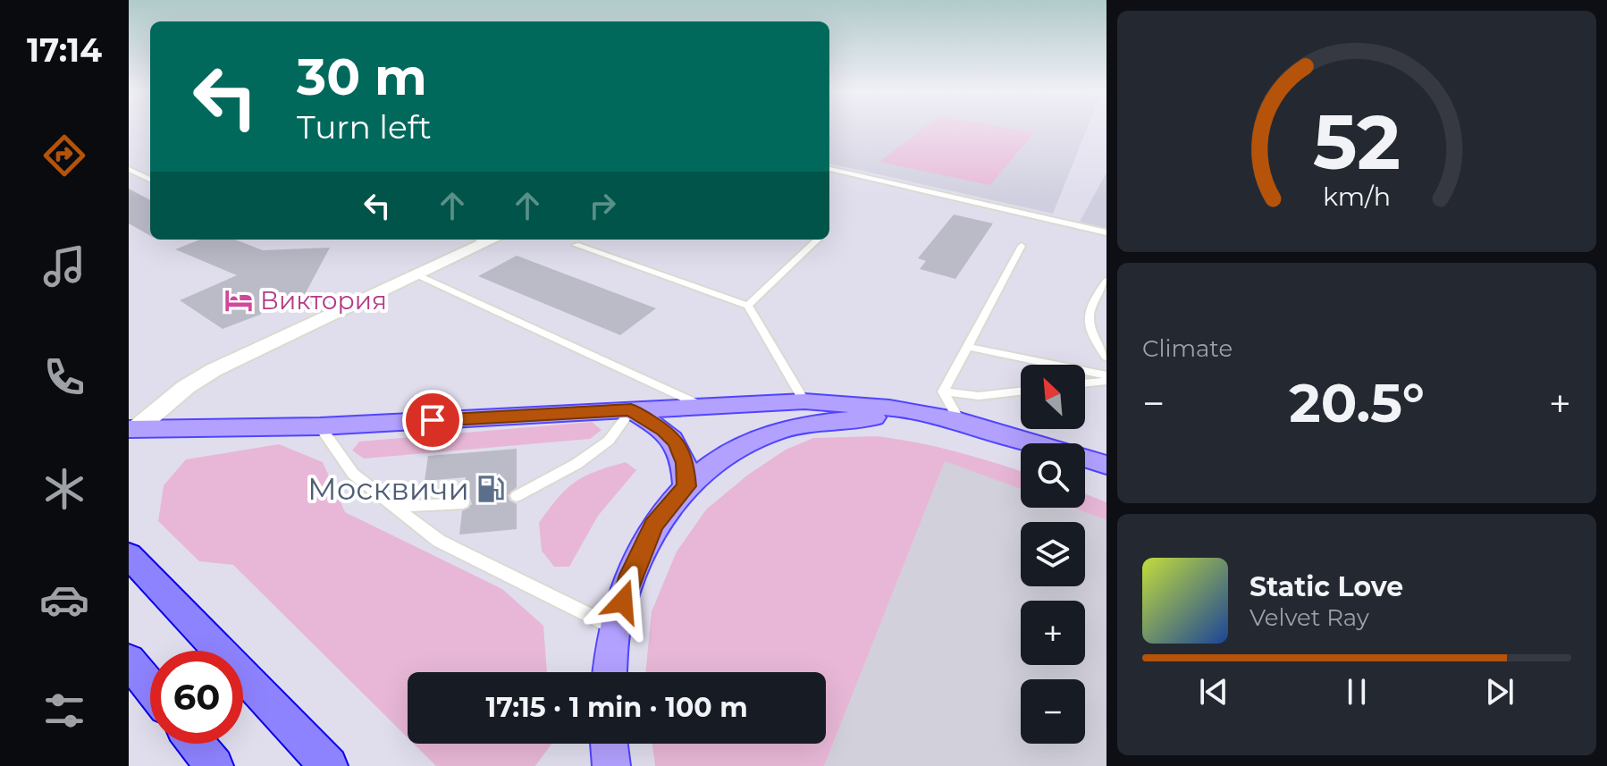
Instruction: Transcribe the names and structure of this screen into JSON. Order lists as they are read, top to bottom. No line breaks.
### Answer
{"places":{"hotel":["Виктория"],"fuel station":["Москвичи"]},"north":"top left","page":{"tabs":"17:14","turn":["30 m","Turn left"],"tile":"Climate","map_buttons":["+","−"],"heat":["−","20.5°","+"],"song":["Static Love","Velvet Ray"],"limit":"60","trip":"17:15 · 1 min · 100 m","gauge":["52","km/h"]}}
